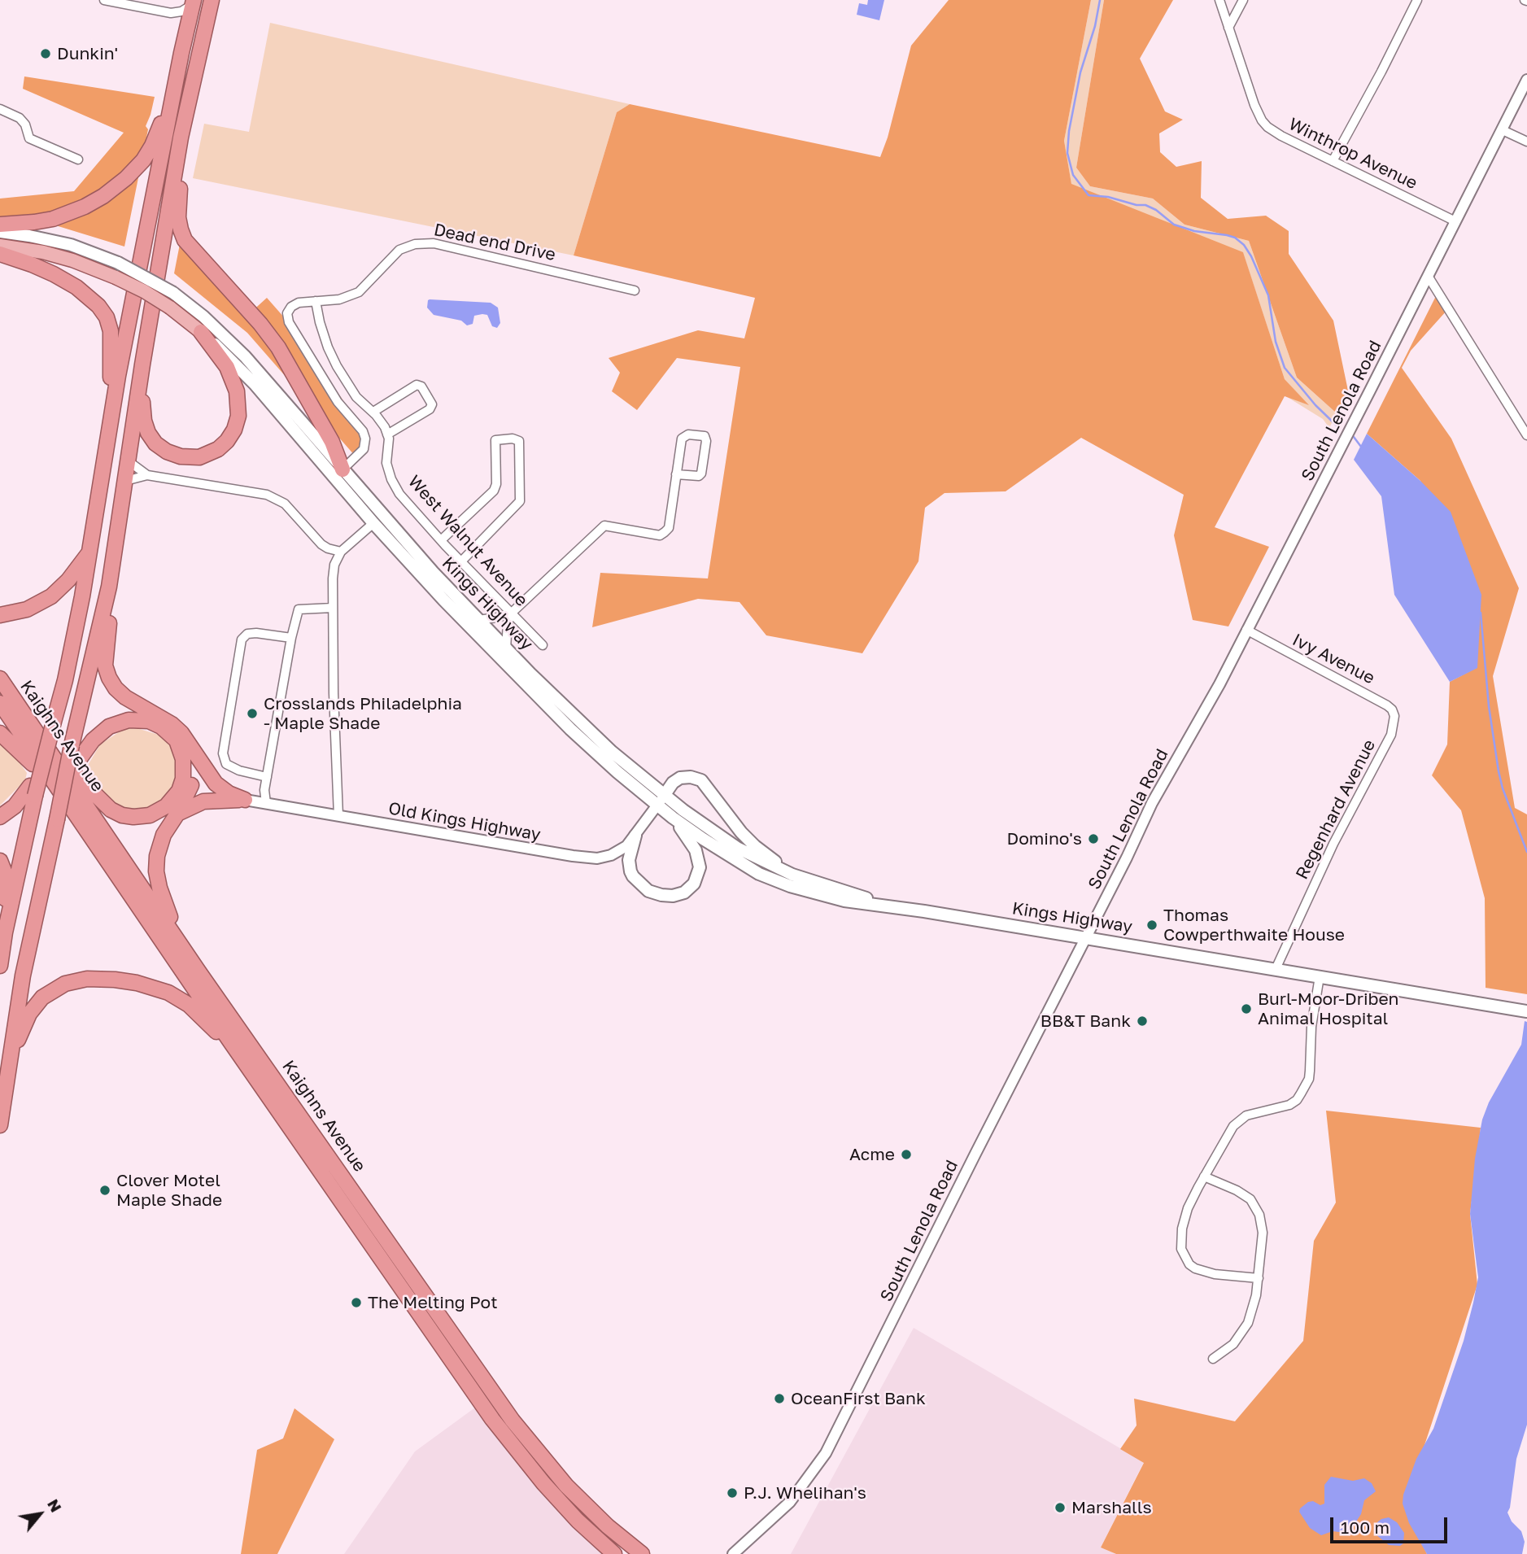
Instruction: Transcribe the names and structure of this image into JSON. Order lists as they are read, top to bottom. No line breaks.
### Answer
{"streets":{"highway":["Kaighns Avenue"],"main road":["Kings Highway"],"street":["Winthrop Avenue","Dead end Drive","South Lenola Road","West Walnut Avenue","Ivy Avenue","Regenhard Avenue","Old Kings Highway"]},"crossings":[["Winthrop Avenue","South Lenola Road"],["Dead end Drive","Kings Highway"],["South Lenola Road","Kings Highway"],["South Lenola Road","Ivy Avenue"],["Kings Highway","Regenhard Avenue"],["Kings Highway","Old Kings Highway"],["Ivy Avenue","Regenhard Avenue"]],"places":["Dunkin'","Crosslands Philadelphia - Maple Shade","Domino's","Thomas Cowperthwaite House","Burl-Moor-Driben Animal Hospital","BB&T Bank","Acme","Clover Motel Maple Shade","The Melting Pot","OceanFirst Bank","P.J. Whelihan's","Marshalls"],"scale_bar":"100 m","north":"top right"}
